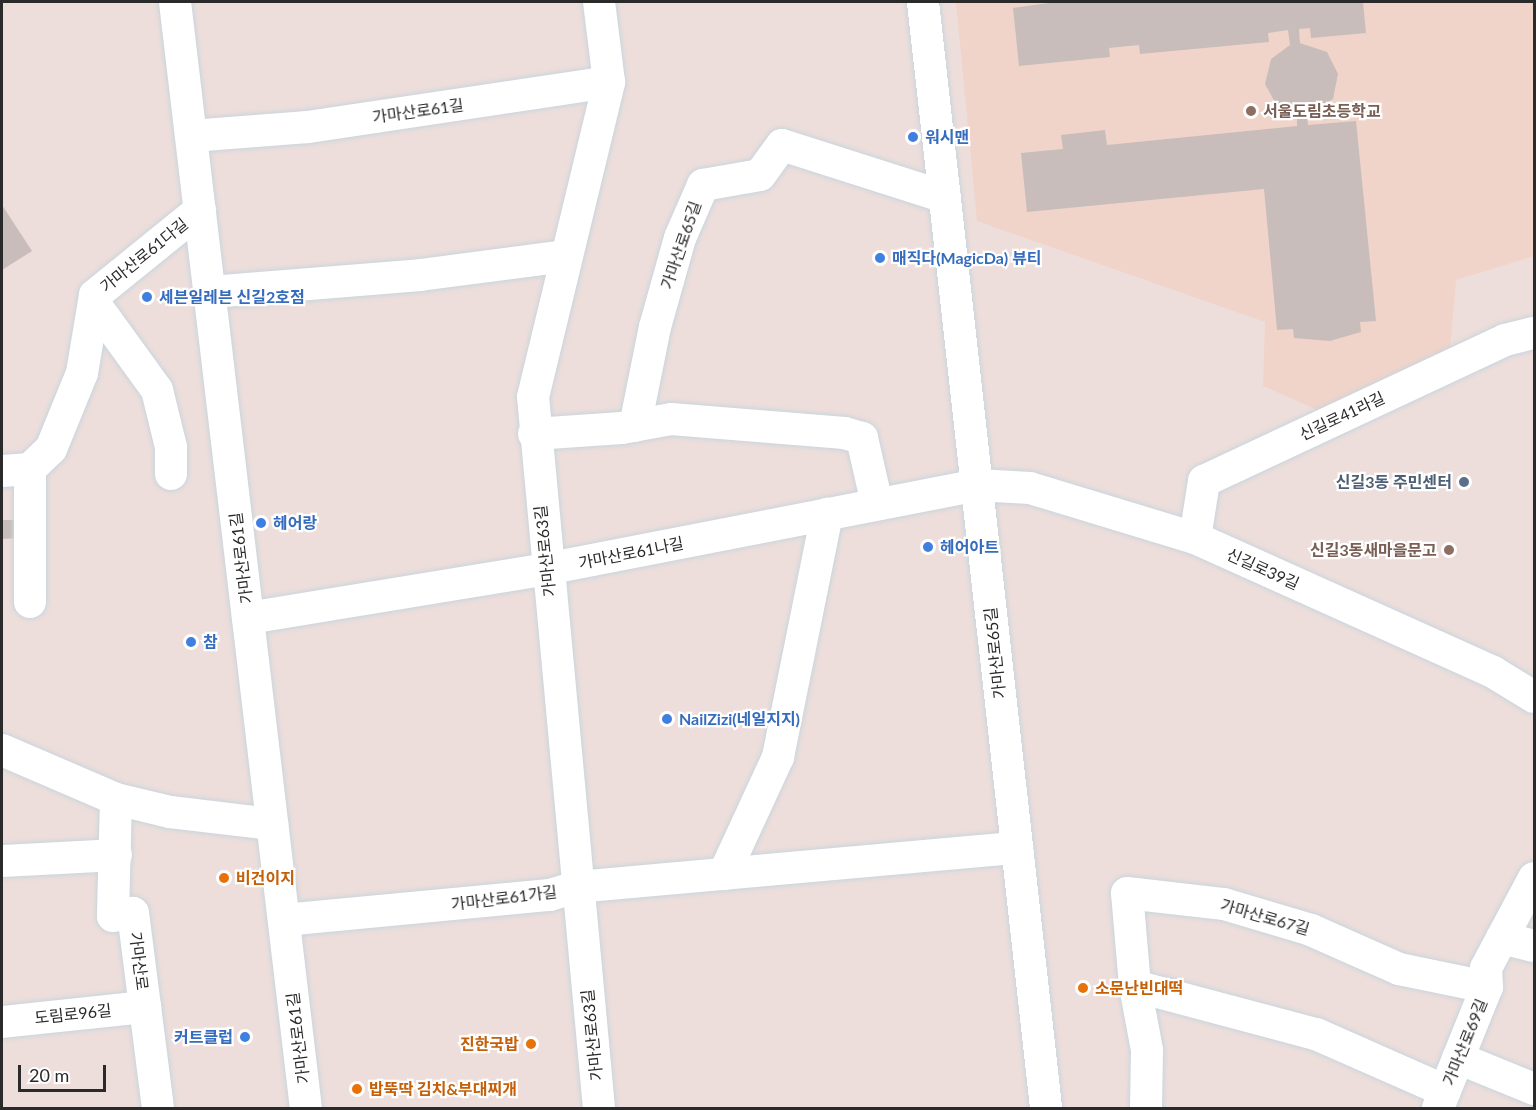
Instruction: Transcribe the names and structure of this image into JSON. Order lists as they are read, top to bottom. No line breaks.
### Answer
{"streets":{"street":["가마산로61길","가마산로65길","가마산로61다길","신길로41라길","가마산로63길","가마산로61나길","신길로39길","가마산로61가길","가마산로67길","가마산로","도림로96길","가마산로69길"]},"crossings":[["가마산로61길","가마산로61다길"],["가마산로61길","가마산로63길"],["가마산로61길","가마산로61나길"],["가마산로61길","가마산로61가길"],["가마산로65길","가마산로61나길"],["가마산로65길","신길로39길"],["가마산로65길","가마산로61가길"],["신길로41라길","신길로39길"],["가마산로63길","가마산로61나길"],["가마산로63길","가마산로61가길"],["가마산로61나길","신길로39길"],["가마산로67길","가마산로69길"],["가마산로","도림로96길"]],"places":["서울도림초등학교","워시맨","매직다(MagicDa) 뷰티","세븐일레븐 신길2호점","신길3동 주민센터","헤어랑","헤어아트","신길3동새마을문고","참","NailZizi(네일지지)","비건이지","소문난빈대떡","커트클럽","진한국밥","밥뚝딱 김치&부대찌개"],"scale_bar":"20 m"}
